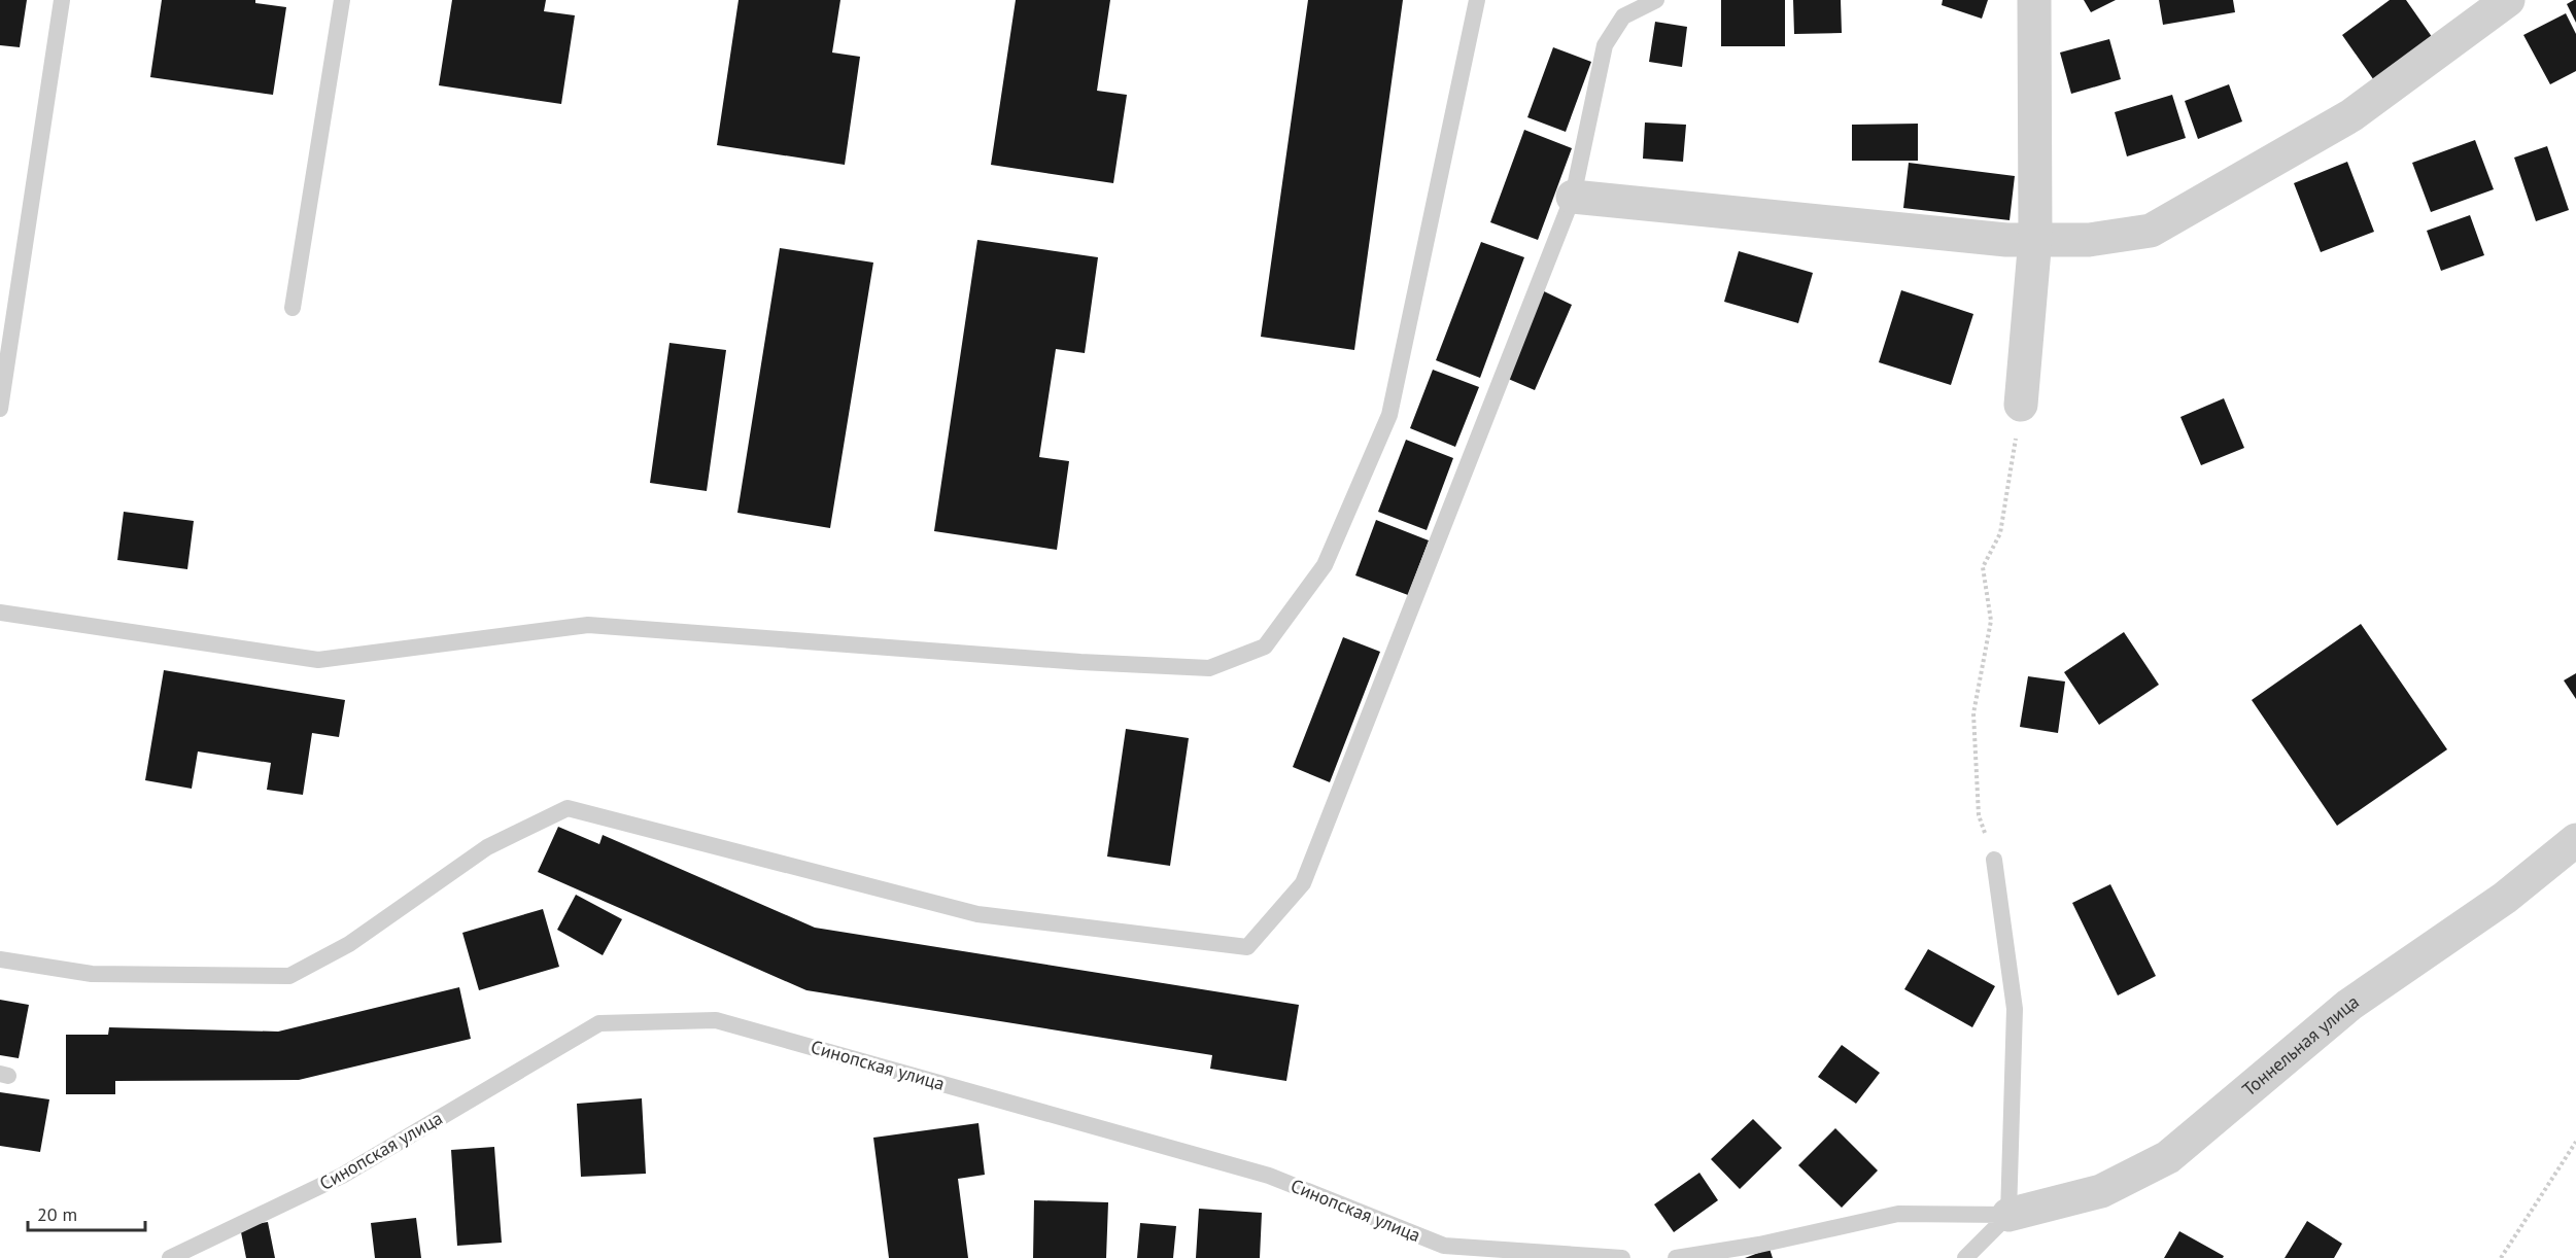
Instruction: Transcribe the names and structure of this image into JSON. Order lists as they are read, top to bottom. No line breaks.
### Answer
{"streets":{"street":["Тоннельная улица"],"lane":["Синопская улица"]},"scale_bar":"20 m"}
